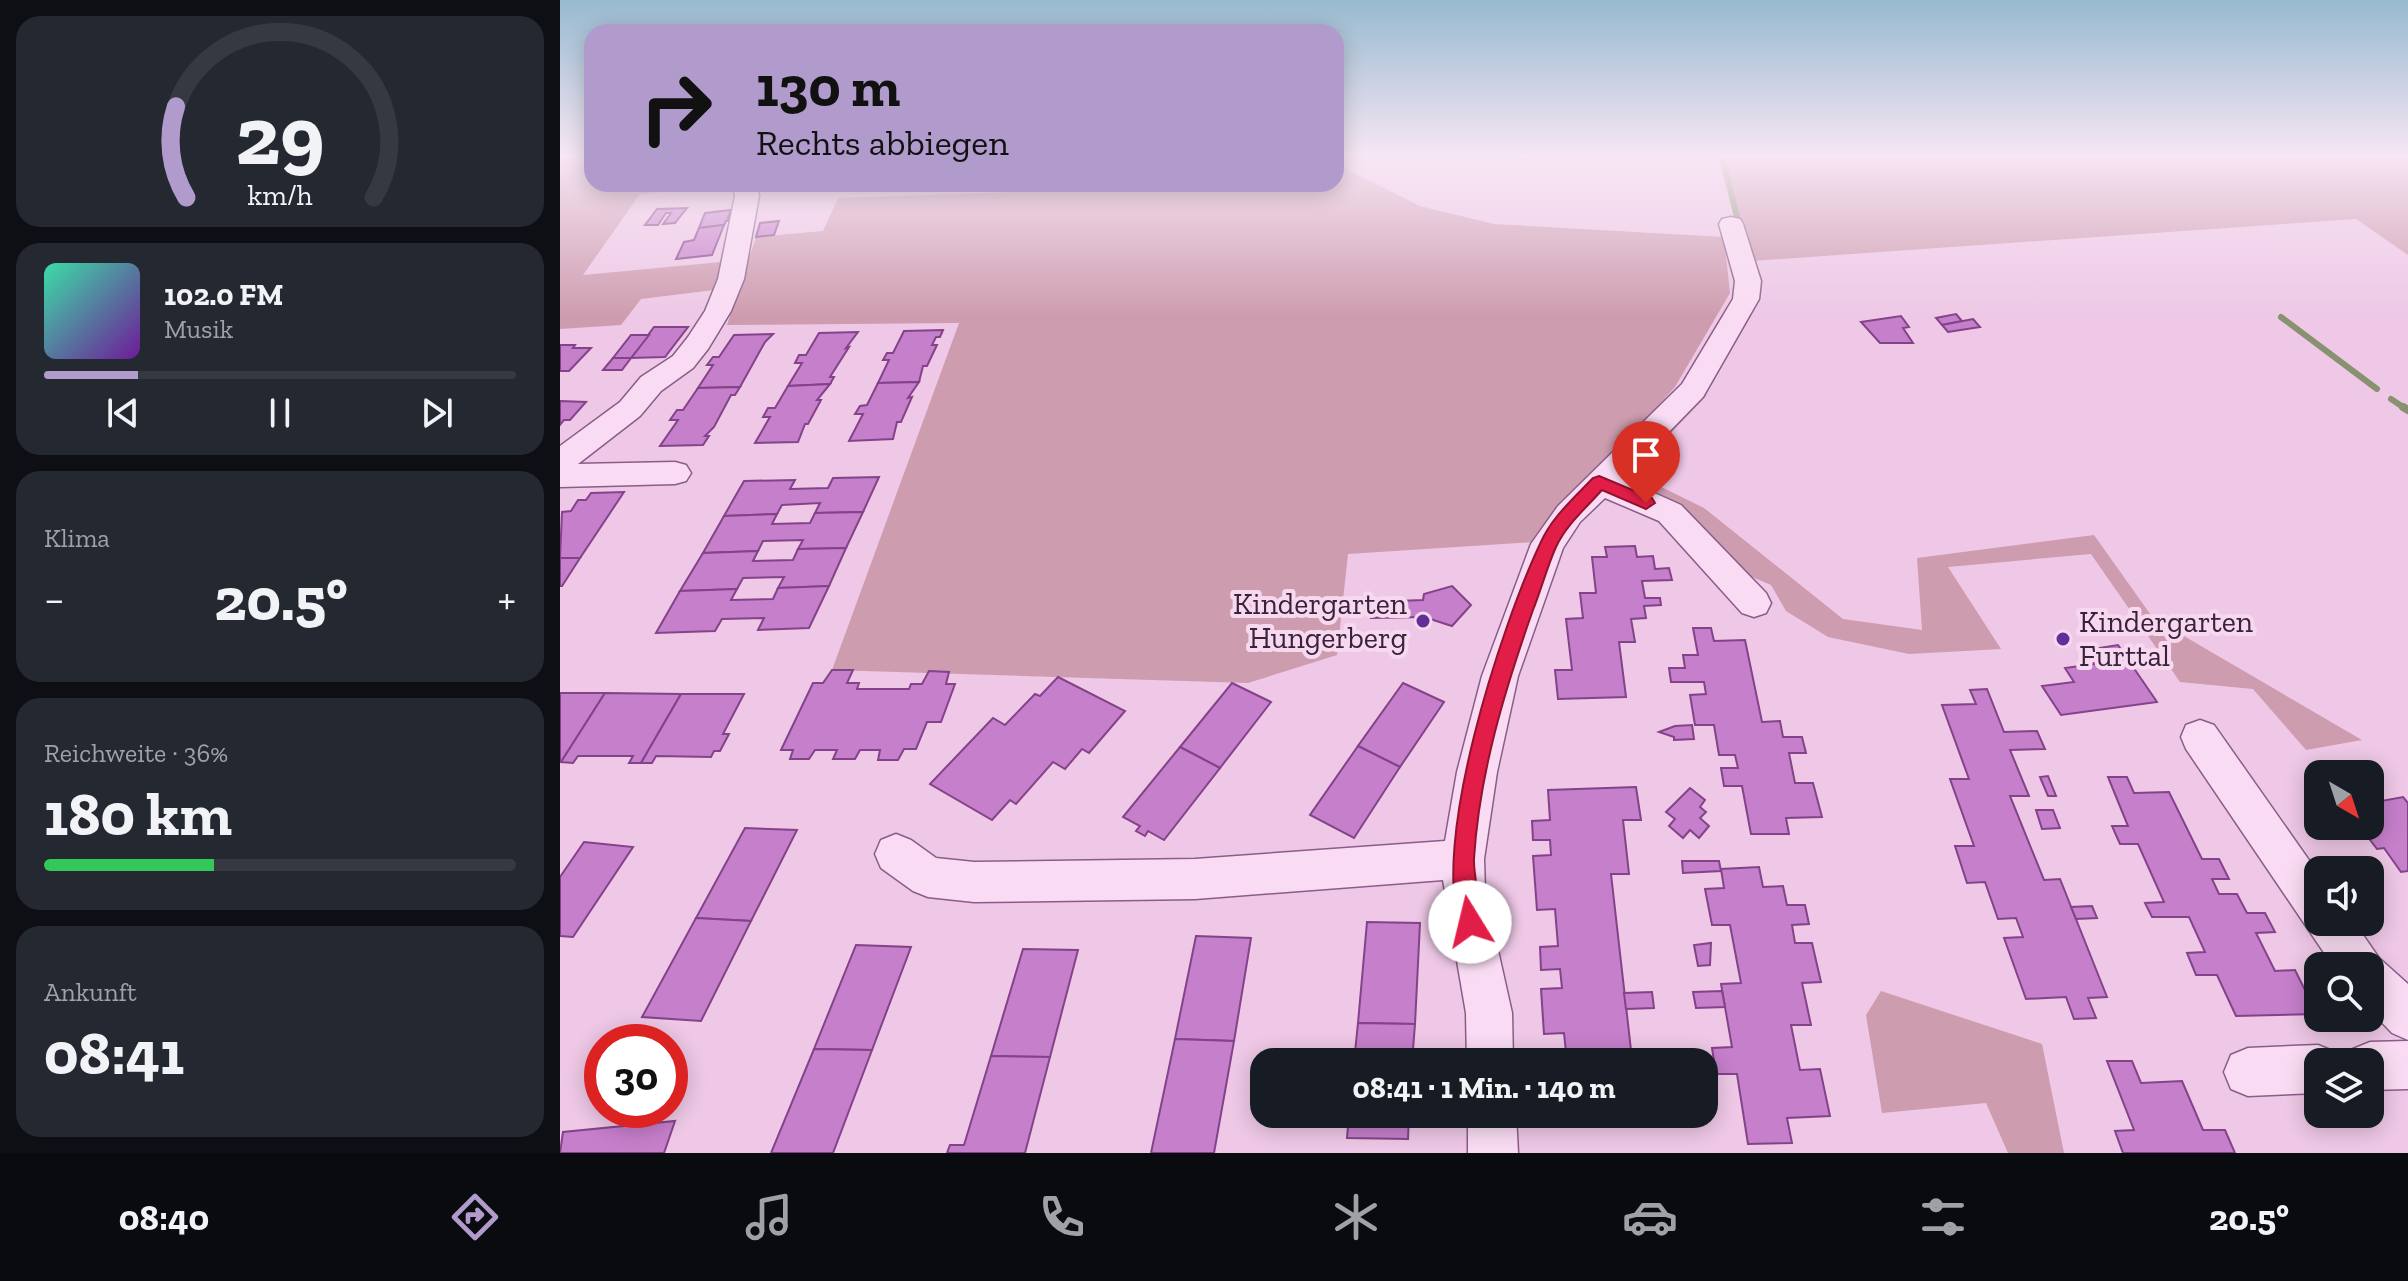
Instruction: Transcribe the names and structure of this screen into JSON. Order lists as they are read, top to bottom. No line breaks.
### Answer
{"places":["Kindergarten Hungerberg","Kindergarten Furttal"],"north":"bottom right","page":{"turn":["130 m","Rechts abbiegen"],"song":["102.0 FM","Musik"],"tile":["Klima",["Reichweite · 36%","180 km"],["Ankunft","08:41"]],"heat":["−","20.5°","+"],"limit":"30","trip":"08:41 · 1 Min. · 140 m","tabs":["08:40","20.5°"],"gauge":["29","km/h"]}}
